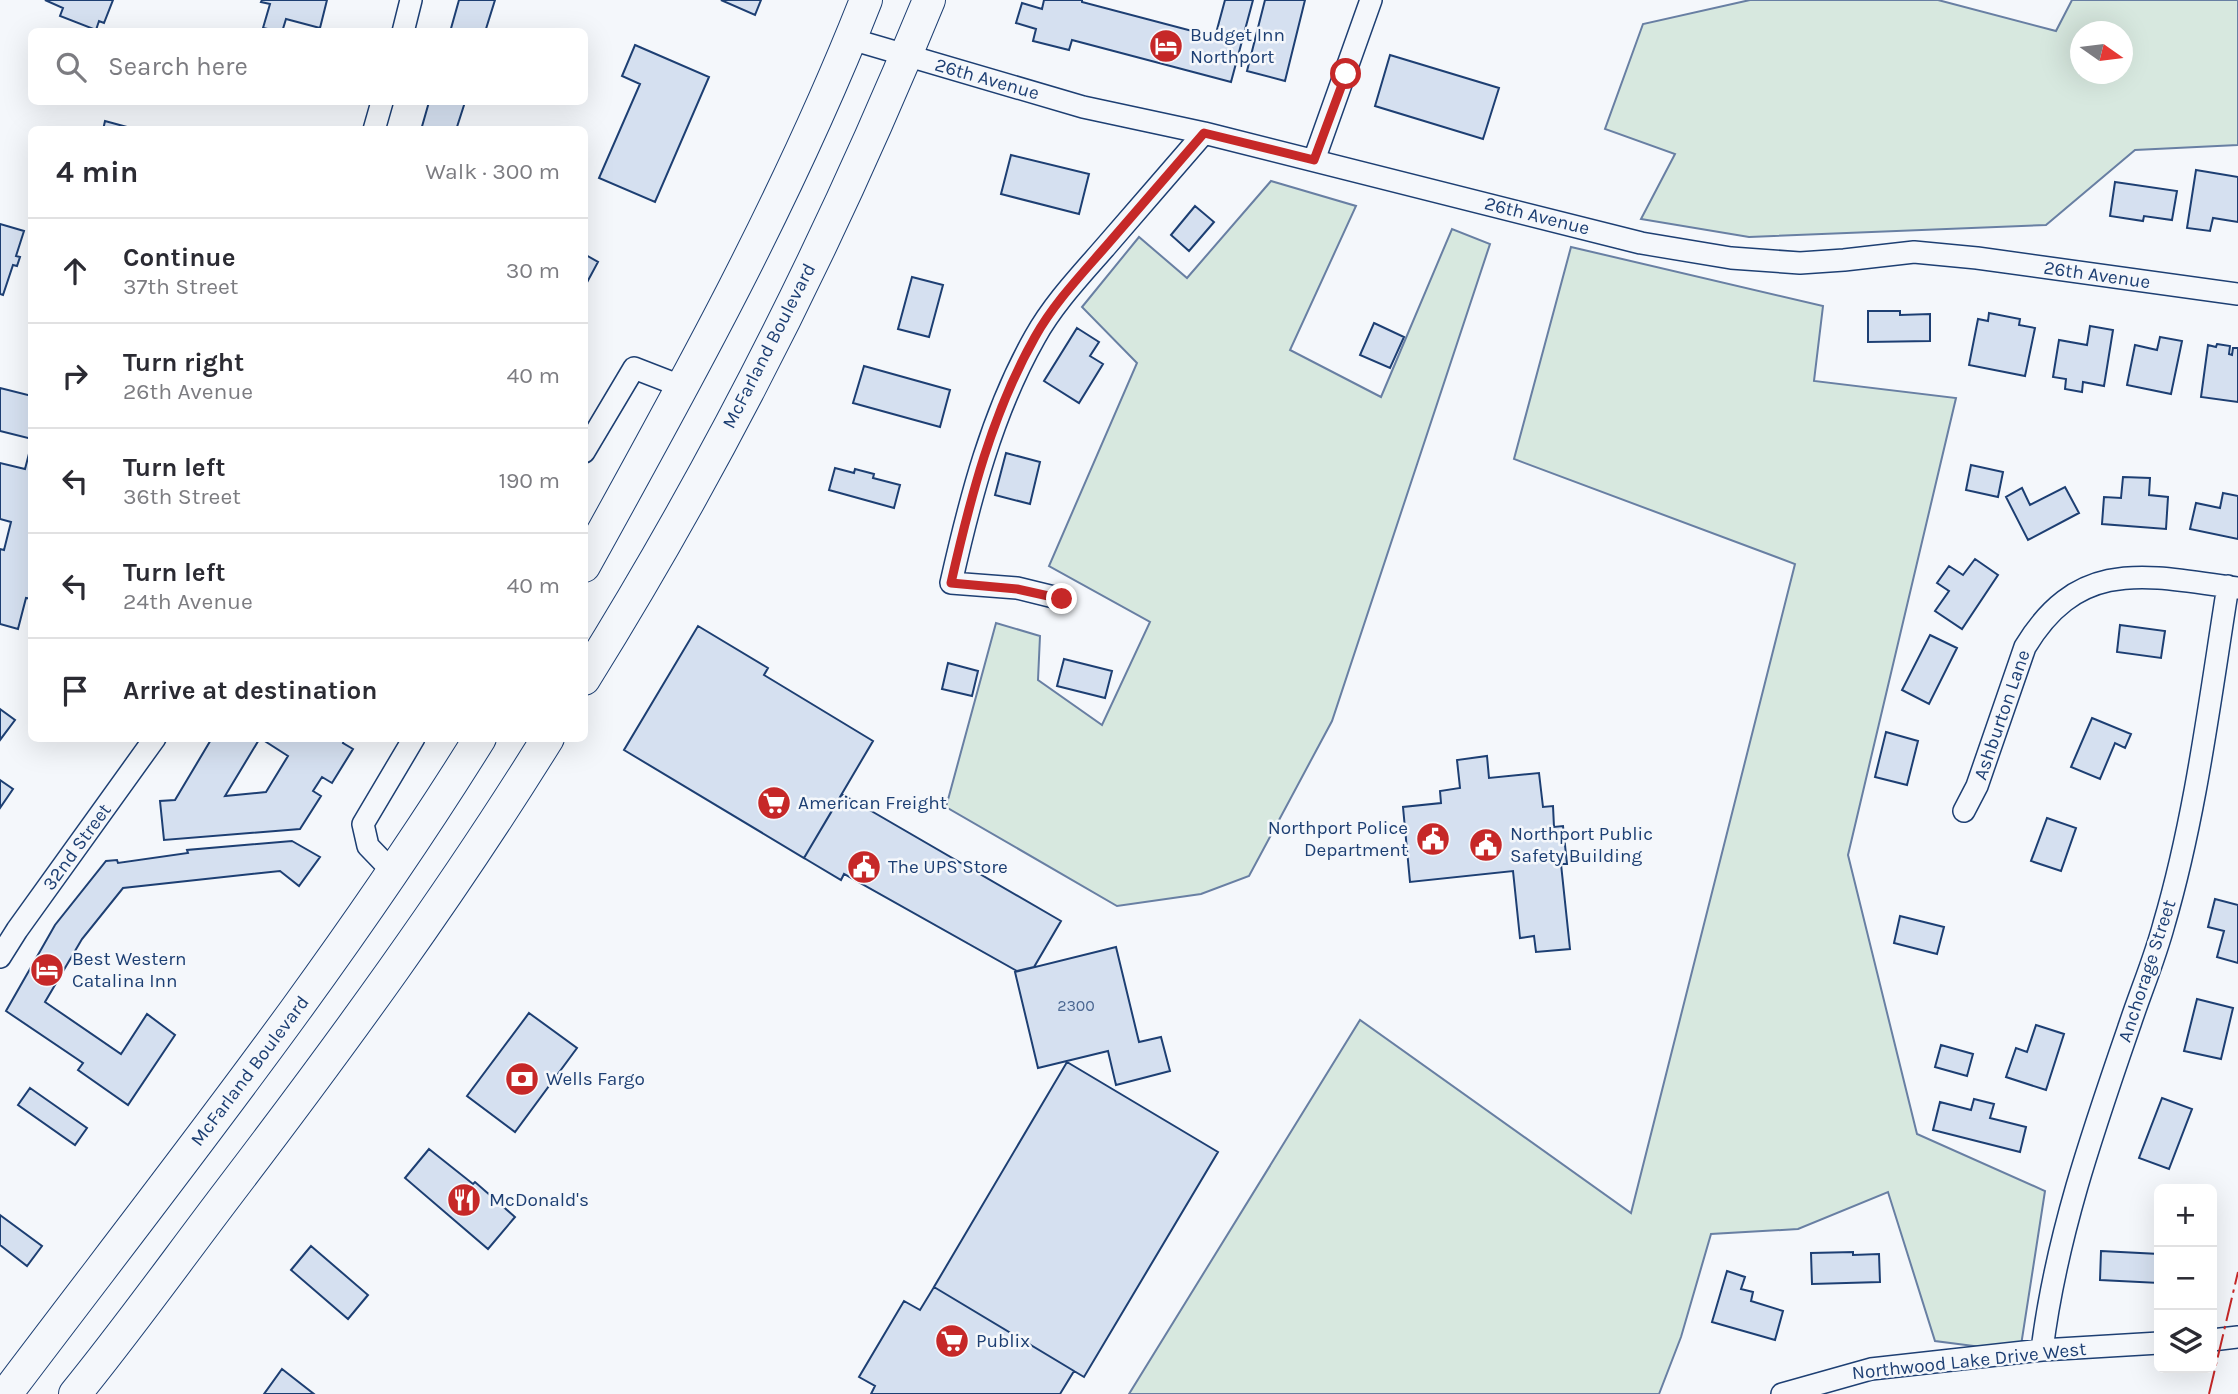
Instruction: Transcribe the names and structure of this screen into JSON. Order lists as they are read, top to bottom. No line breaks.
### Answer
{"streets":{"highway":["McFarland Boulevard"],"street":["26th Avenue","Ashburton Lane","32nd Street","Anchorage Street","Northwood Lake Drive West"]},"crossings":[["26th Avenue","McFarland Boulevard"],["Ashburton Lane","Anchorage Street"],["Anchorage Street","Northwood Lake Drive West"]],"places":{"hotel":["Budget Inn Northport","Best Western Catalina Inn"],"supermarket":["American Freight","Publix"],"public building":["Northport Police Department","Northport Public Safety Building","The UPS Store"],"bank":["Wells Fargo"],"restaurant":["McDonald's"]},"house_numbers":["2300"],"north":"right","page":{"search":"Search here","heading":["4 min","Walk · 300 m"],"list":[["Continue","37th Street","30 m"],["Turn right","26th Avenue","40 m"],["Turn left","36th Street","190 m"],["Turn left","24th Avenue","40 m"],"Arrive at destination"],"map_buttons":["+","−"]}}
